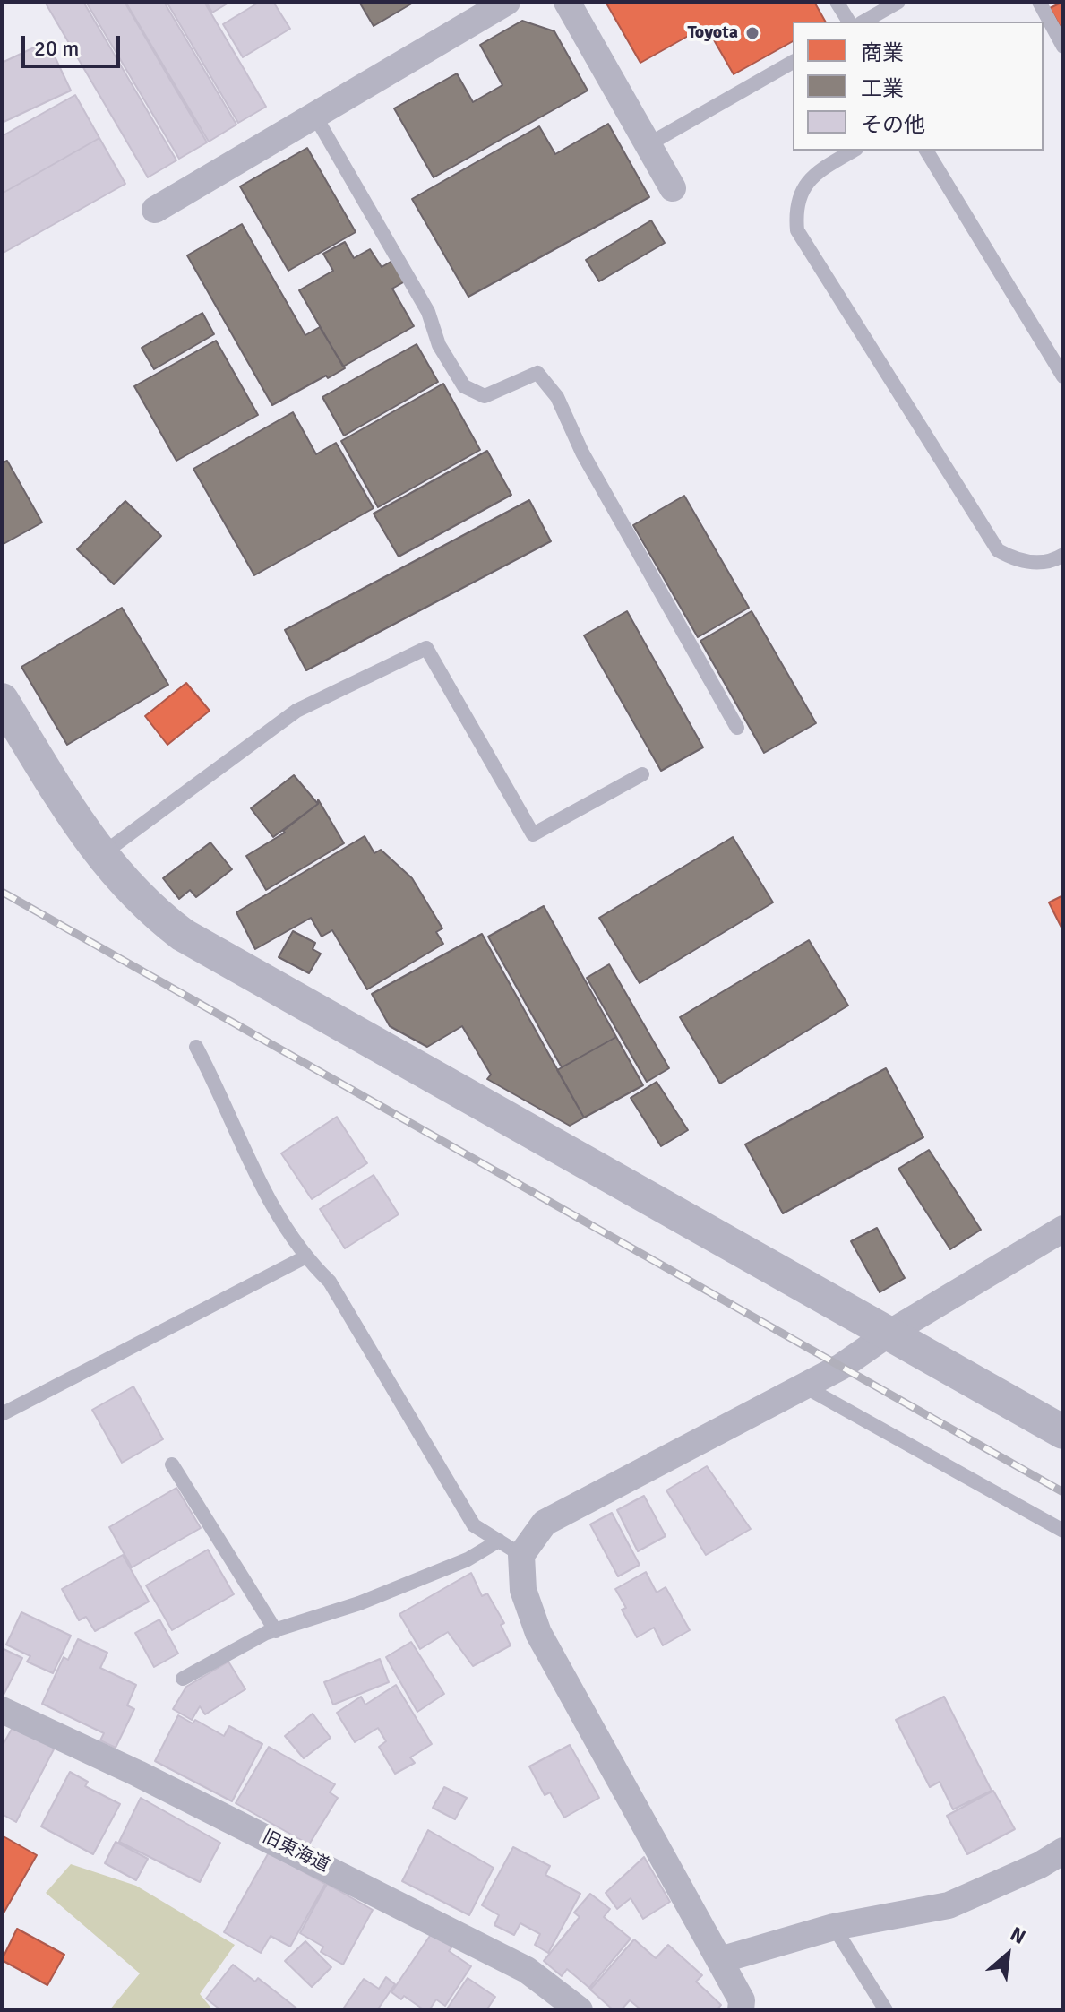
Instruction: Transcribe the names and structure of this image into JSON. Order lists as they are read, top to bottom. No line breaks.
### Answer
{"streets":{"street":["旧東海道"]},"places":["Toyota"],"legend":["商業","工業","その他"],"scale_bar":"20 m","north":"top right"}
